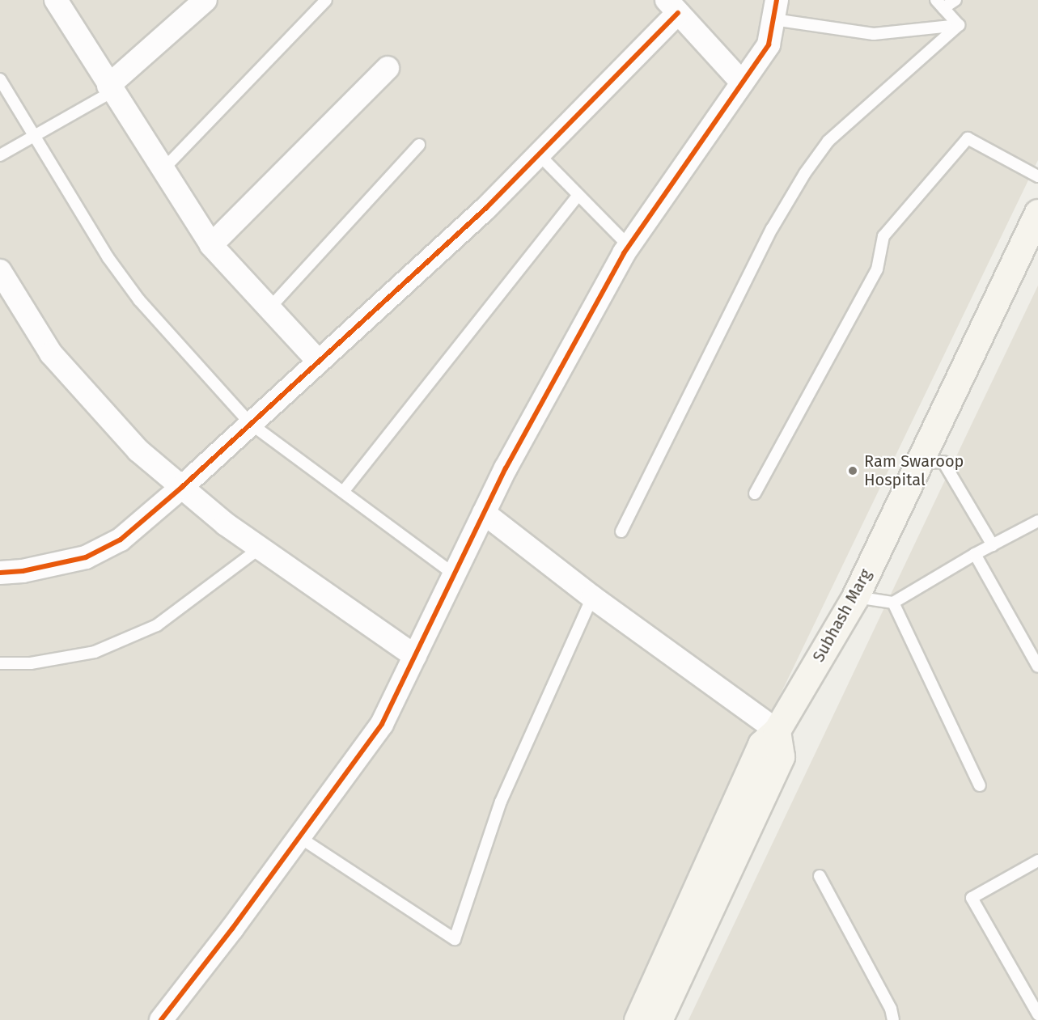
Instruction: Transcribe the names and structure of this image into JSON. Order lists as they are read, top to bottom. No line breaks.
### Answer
{"streets":{"main road":["Subhash Marg"]},"places":["Ram Swaroop Hospital"]}
